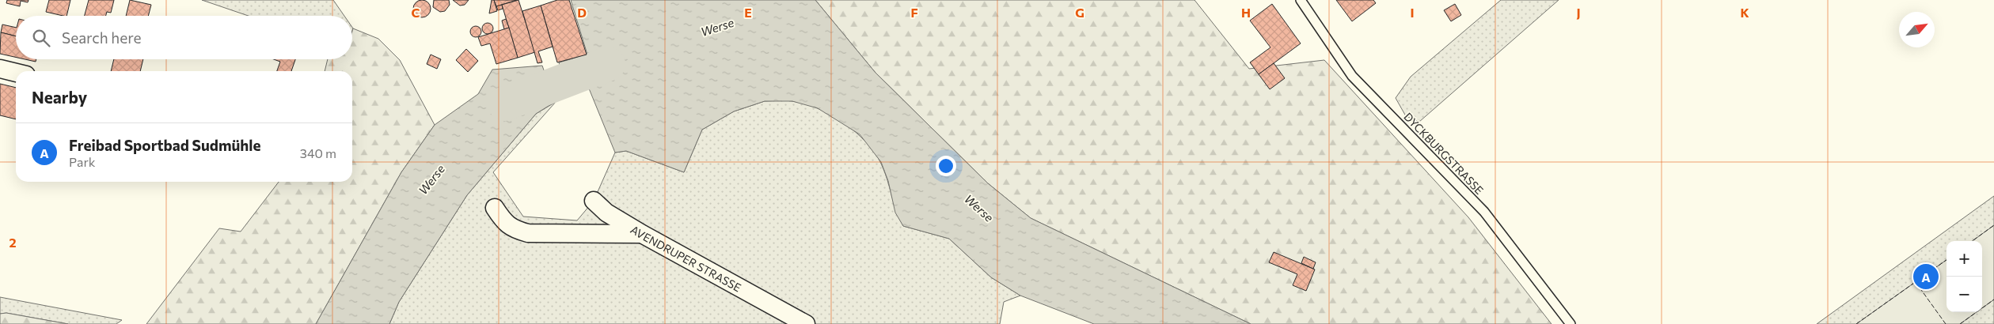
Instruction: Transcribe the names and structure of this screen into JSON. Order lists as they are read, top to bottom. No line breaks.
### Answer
{"streets":{"street":["AVENDRUPER STRASSE"],"lane":["DYCKBURGSTRASSE"]},"water":["Werse"],"north":"top right","page":{"search":"Search here","heading":"Nearby","list":[{"mark":"A","name":"Freibad Sportbad Sudmühle","note":"Park","value":"340 m"}],"map_buttons":["+","−"],"pins":"A"},"grid":{"columns":["C","D","E","F","G","H","I","J","K"],"rows":["2"]}}
